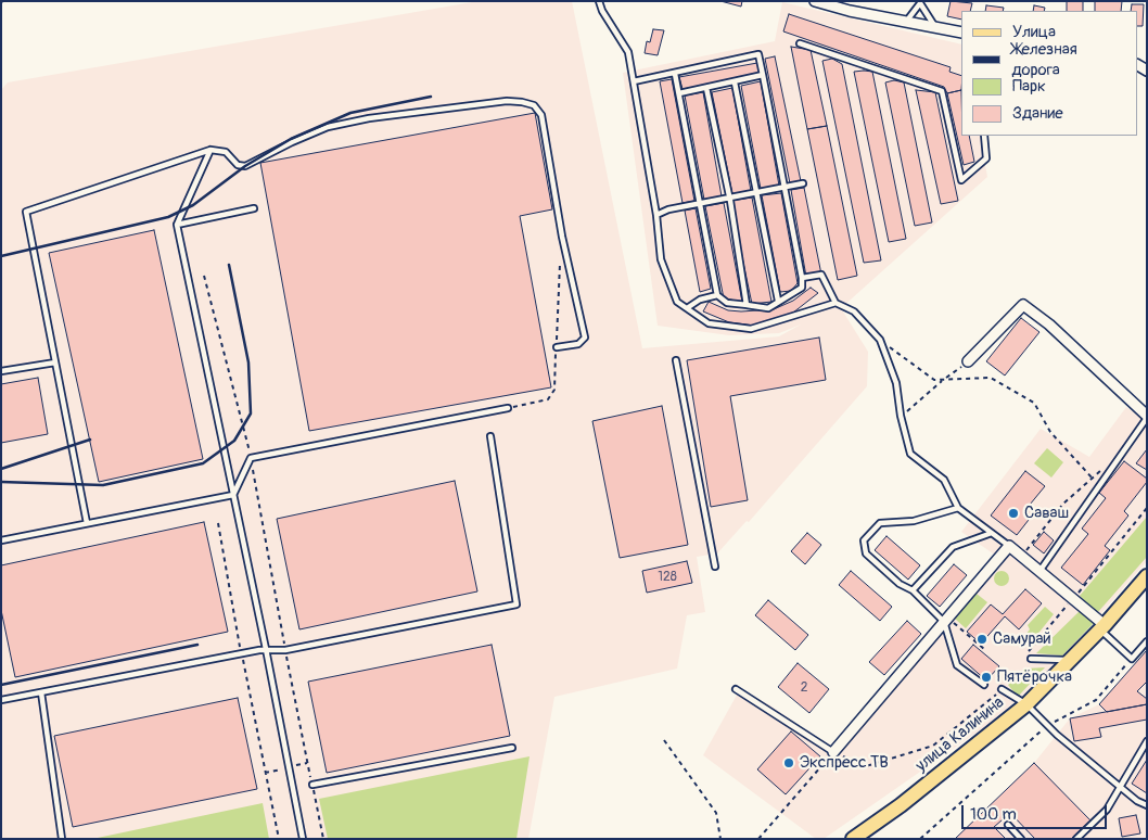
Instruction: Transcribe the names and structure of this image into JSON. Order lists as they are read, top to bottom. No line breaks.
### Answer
{"streets":{"main road":["улица Калинина"]},"places":["Саваш","Самурай","Пятёрочка","Экспресс ТВ"],"house_numbers":["128","2"],"legend":["Улица","Железная дорога","Парк","Здание"],"scale_bar":"100 m"}
